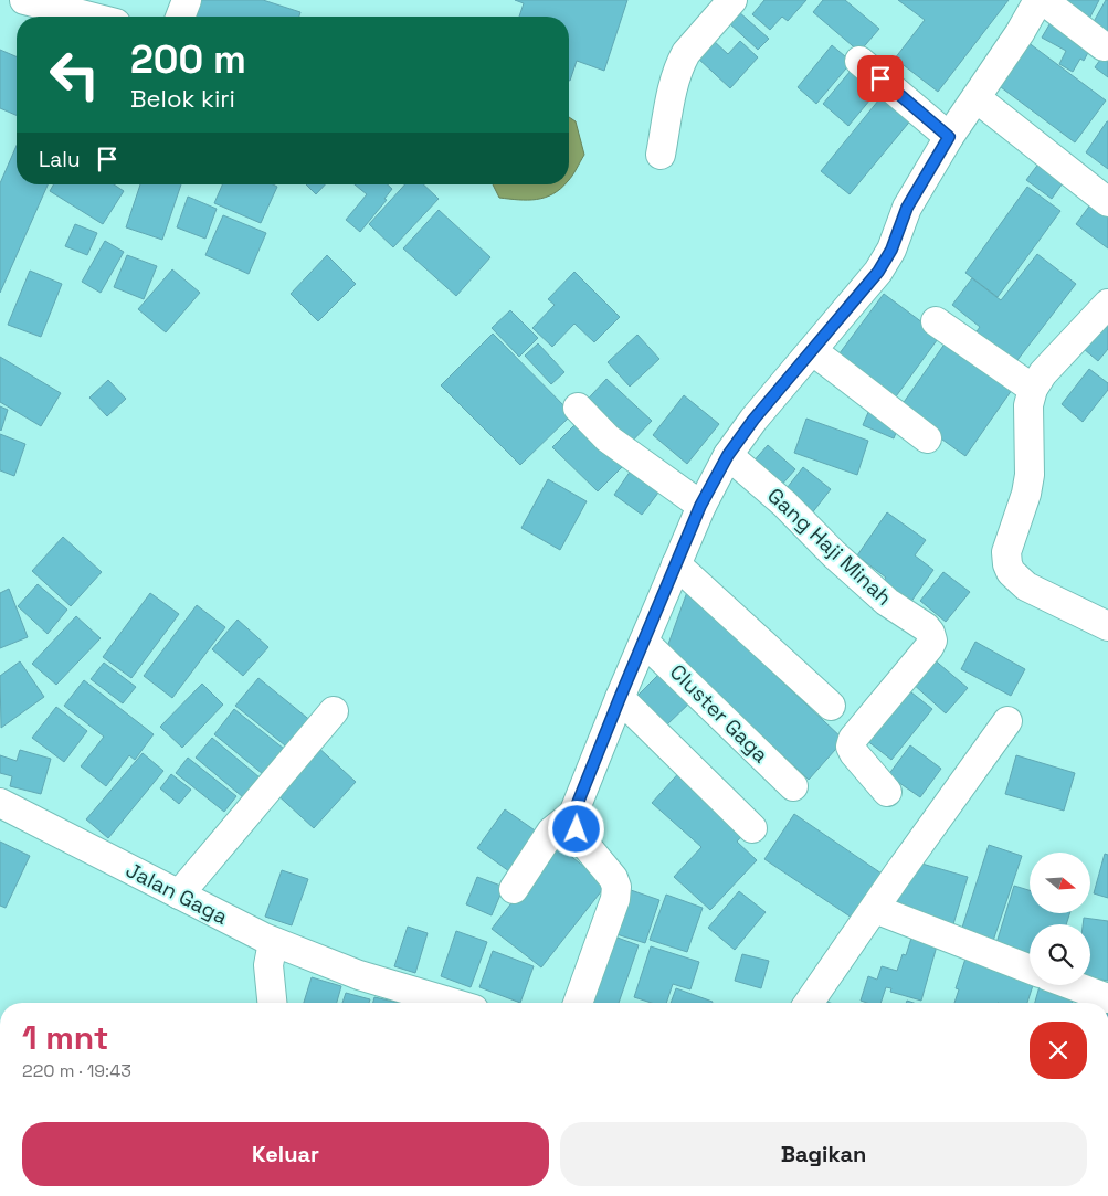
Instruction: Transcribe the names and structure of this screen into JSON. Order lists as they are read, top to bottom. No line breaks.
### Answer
{"streets":{"street":["Gang Haji Minah","Cluster Gaga","Jalan Gaga"]},"north":"right","page":{"turn":["200 m","Belok kiri"],"then":"Lalu","heading":["1 mnt","220 m · 19:43"],"buttons":["Keluar","Bagikan"]}}
